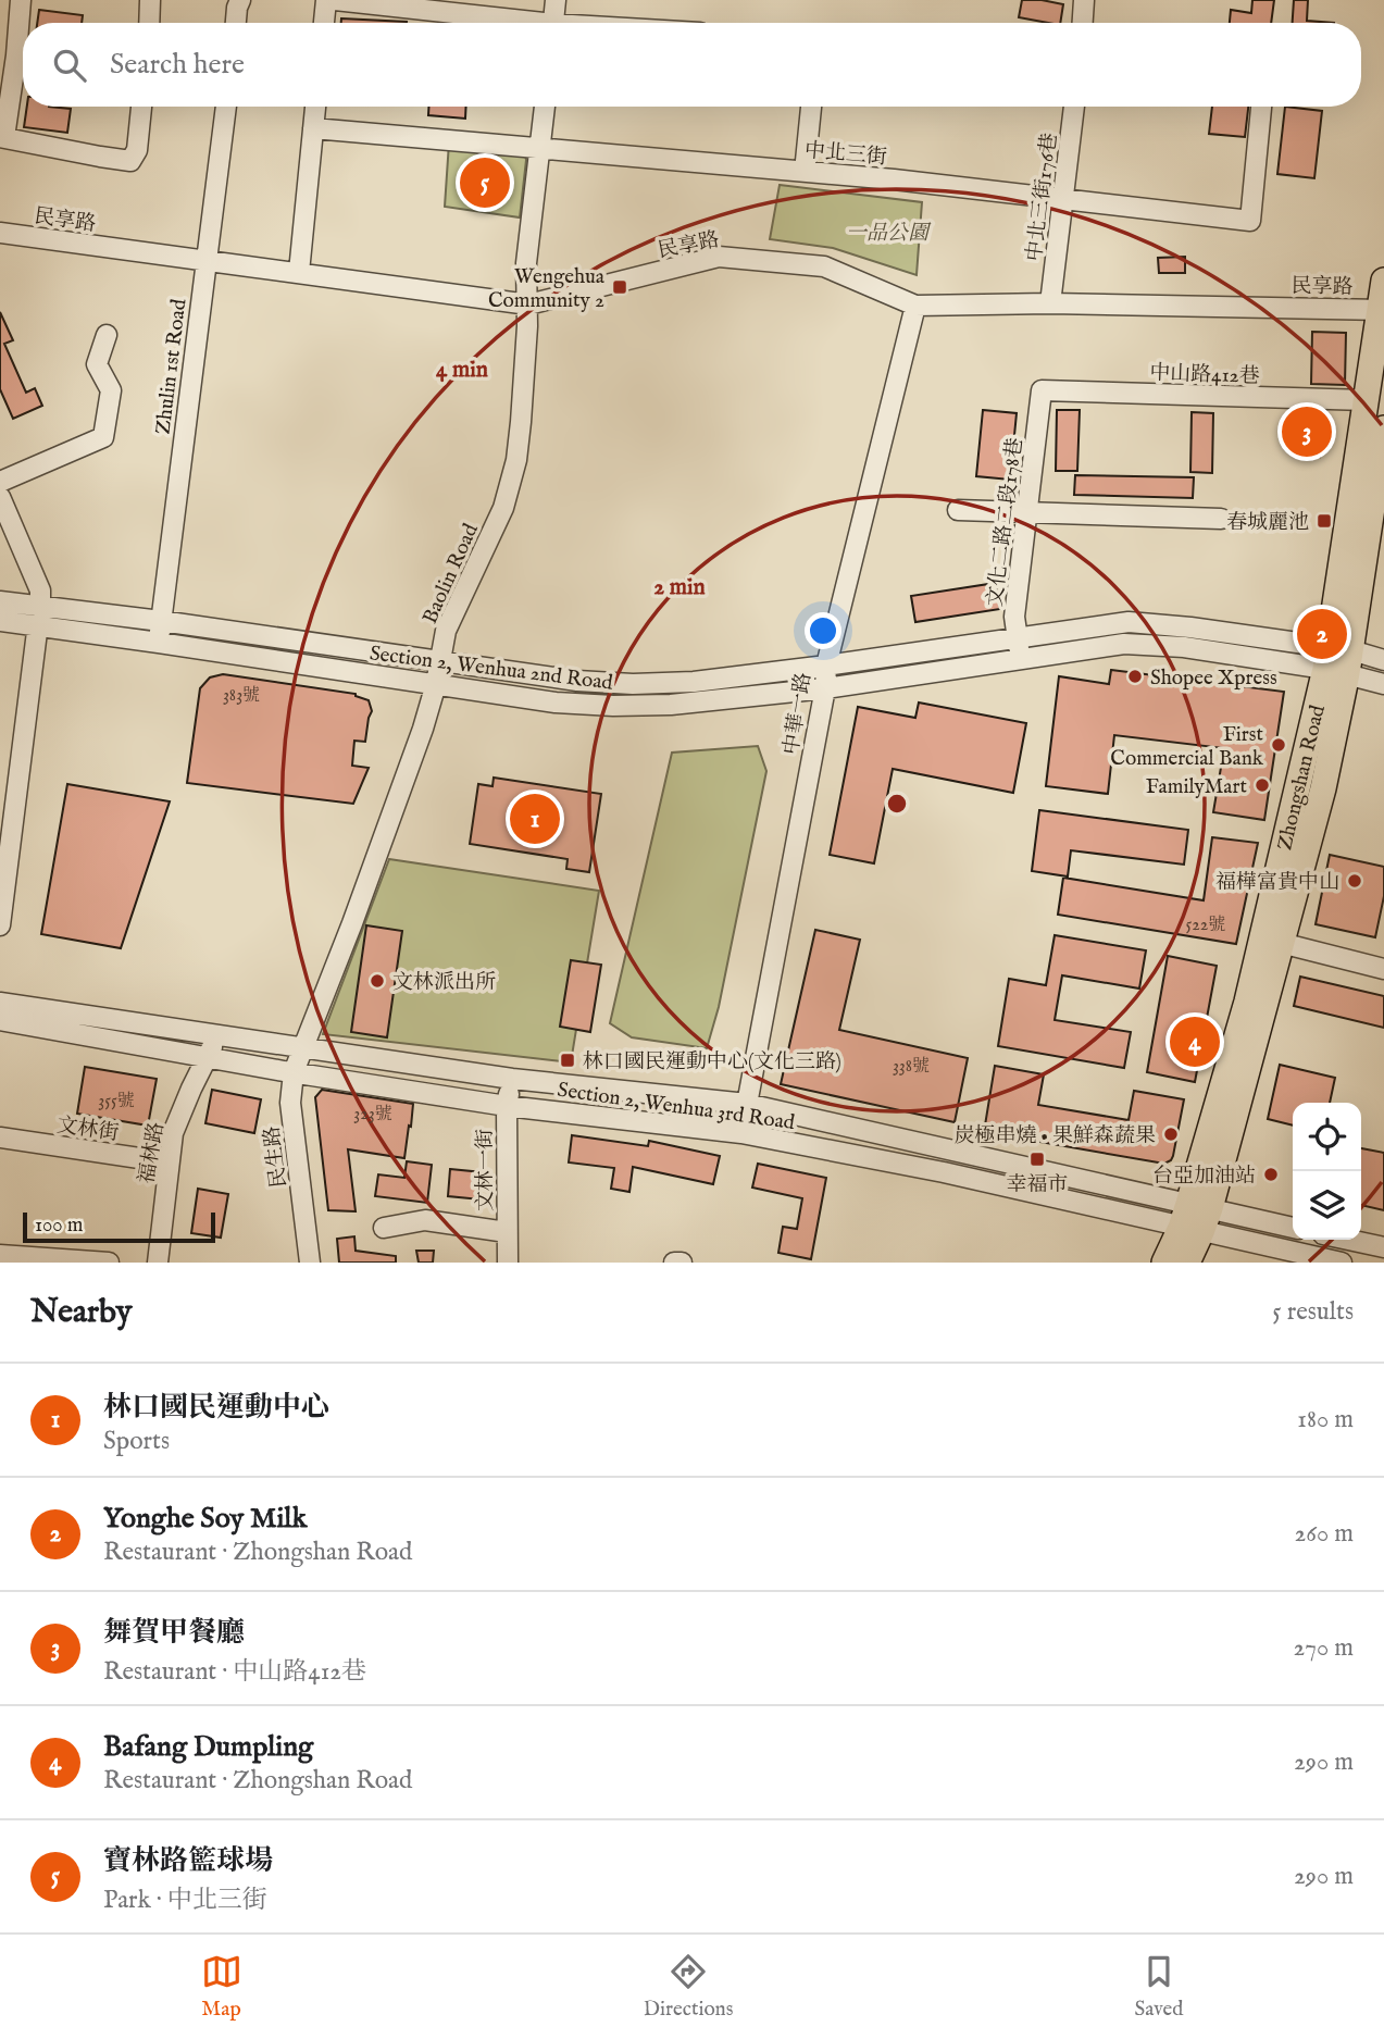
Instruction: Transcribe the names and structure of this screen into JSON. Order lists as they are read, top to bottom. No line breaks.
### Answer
{"streets":{"main road":["Zhongshan Road"],"street":["中北三街","中北三街176巷","民享路","Zhulin 1st Road","中山路412巷","文化二路二段178巷","Baolin Road","Section 2, Wenhua 2nd Road","中華一路","Section 2, Wenhua 3rd Road","文林街","福林路","民生路","文林一街"]},"crossings":[["中北三街","中北三街176巷"],["中北三街","Baolin Road"],["中北三街176巷","民享路"],["民享路","Zhulin 1st Road"],["民享路","Baolin Road"],["民享路","中華一路"],["民享路","Zhongshan Road"],["Zhulin 1st Road","Section 2, Wenhua 2nd Road"],["中山路412巷","文化二路二段178巷"],["中山路412巷","Zhongshan Road"],["文化二路二段178巷","Section 2, Wenhua 2nd Road"],["Baolin Road","Section 2, Wenhua 2nd Road"],["Baolin Road","Section 2, Wenhua 3rd Road"],["Baolin Road","民生路"],["Section 2, Wenhua 2nd Road","中華一路"],["Section 2, Wenhua 2nd Road","Zhongshan Road"],["中華一路","Section 2, Wenhua 3rd Road"],["Zhongshan Road","Section 2, Wenhua 3rd Road"],["Section 2, Wenhua 3rd Road","福林路"],["Section 2, Wenhua 3rd Road","民生路"],["Section 2, Wenhua 3rd Road","文林一街"],["文林街","福林路"]],"parks":["一品公園"],"places":{"transit":["Wengehua Community 2","春城麗池","林口國民運動中心(文化三路)","幸福市"],"other":["Shopee Xpress","First Commercial Bank","FamilyMart","福樺富貴中山","文林派出所","炭極串燒 • 果鮮森蔬果","台亞加油站"]},"house_numbers":["383號","522號","338號","355號","323號"],"scale_bar":"100 m","page":{"search":"Search here","pins":["5","3","2","1","4"],"scale":"100 m","heading":["Nearby","5 results"],"list":[{"mark":"1","name":"林口國民運動中心","note":"Sports","value":"180 m"},{"mark":"2","name":"Yonghe Soy Milk","note":"Restaurant · Zhongshan Road","value":"260 m"},{"mark":"3","name":"舞賀甲餐廳","note":"Restaurant · 中山路412巷","value":"270 m"},{"mark":"4","name":"Bafang Dumpling","note":"Restaurant · Zhongshan Road","value":"290 m"},{"mark":"5","name":"寶林路籃球場","note":"Park · 中北三街","value":"290 m"}],"nav":["Map","Directions","Saved"]},"rings":["4 min","2 min"]}
